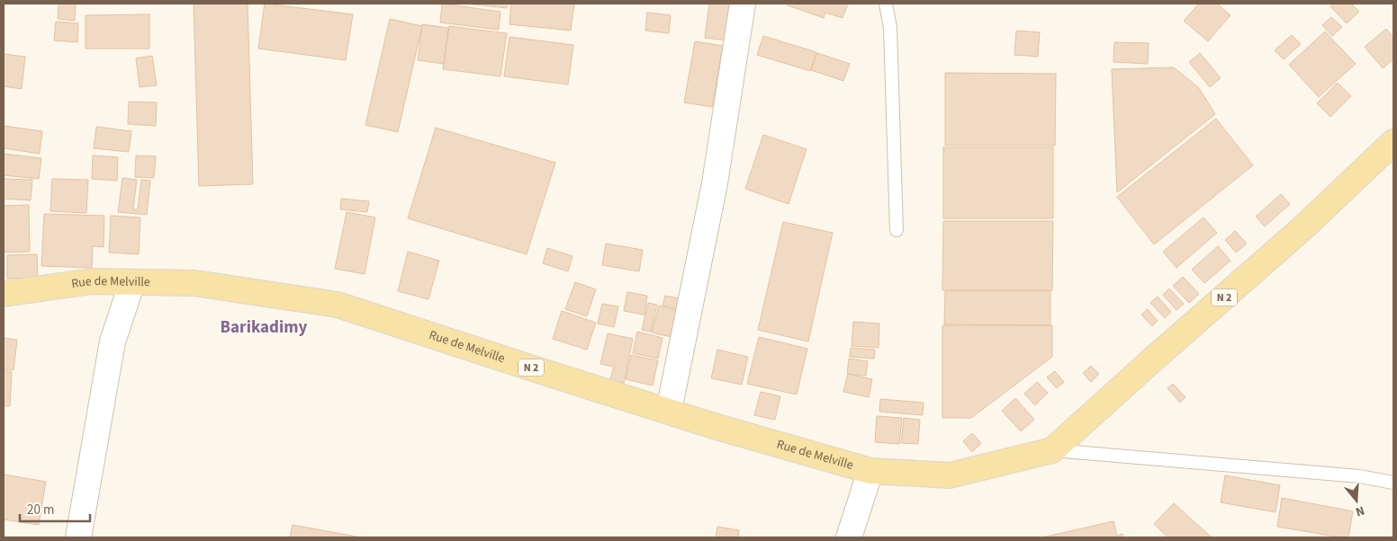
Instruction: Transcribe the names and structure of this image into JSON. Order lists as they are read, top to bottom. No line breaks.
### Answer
{"streets":{"main road":["Rue de Melville","N 2"]},"crossings":[["Rue de Melville","N 2"]],"districts":["Barikadimy"],"scale_bar":"20 m","north":"bottom"}
